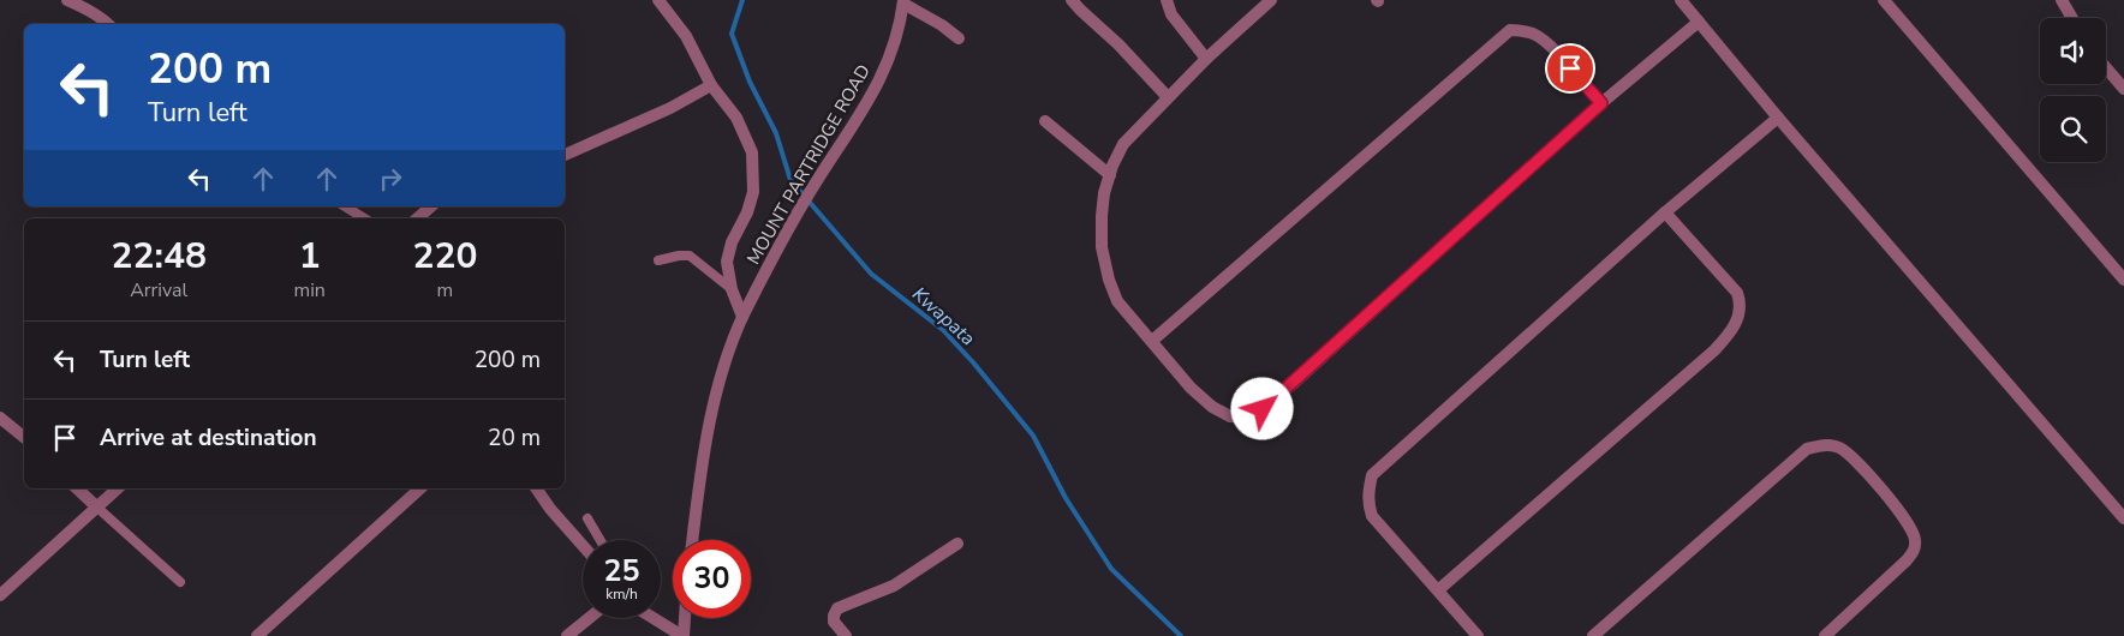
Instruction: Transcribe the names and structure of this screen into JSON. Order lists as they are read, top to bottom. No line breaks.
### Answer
{"streets":{"street":["MOUNT PARTRIDGE ROAD"]},"water":["Kwapata"],"page":{"turn":["200 m","Turn left"],"eta":["22:48","Arrival","1","min","220","m"],"list":[{"name":"Turn left","value":"200 m"},{"name":"Arrive at destination","value":"20 m"}],"speed":"25 km/h","limit":"30"}}
